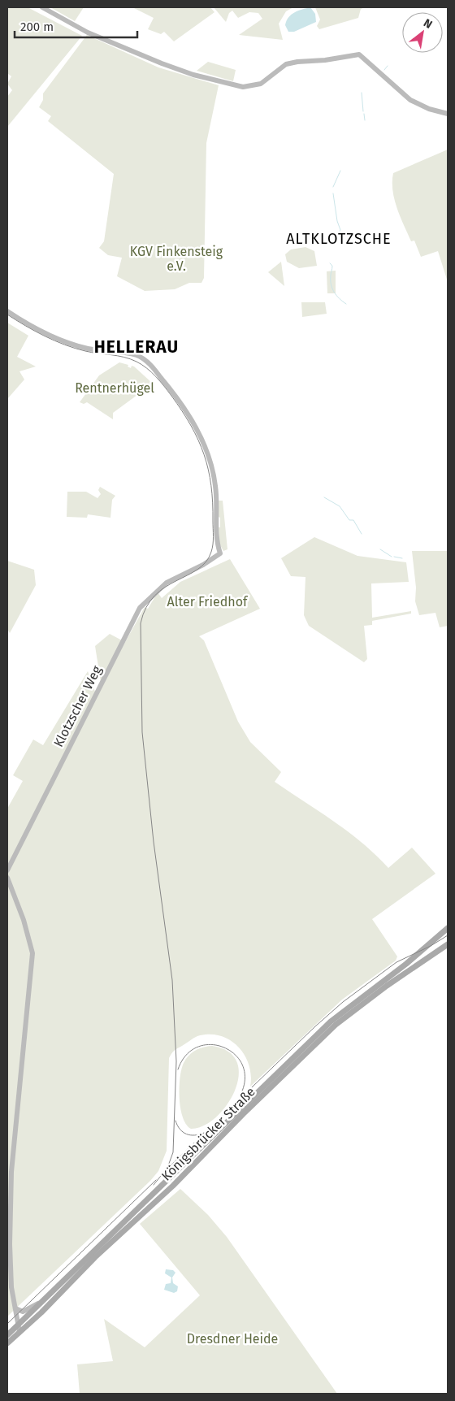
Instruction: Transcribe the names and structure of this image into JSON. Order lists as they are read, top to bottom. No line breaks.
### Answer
{"streets":{"main road":["Königsbrücker Straße"],"street":["Klotzscher Weg"]},"districts":["ALTKLOTZSCHE","HELLERAU"],"parks":["KGV Finkensteig e.V.","Rentnerhügel","Alter Friedhof","Dresdner Heide"],"scale_bar":"200 m","north":"top right"}
